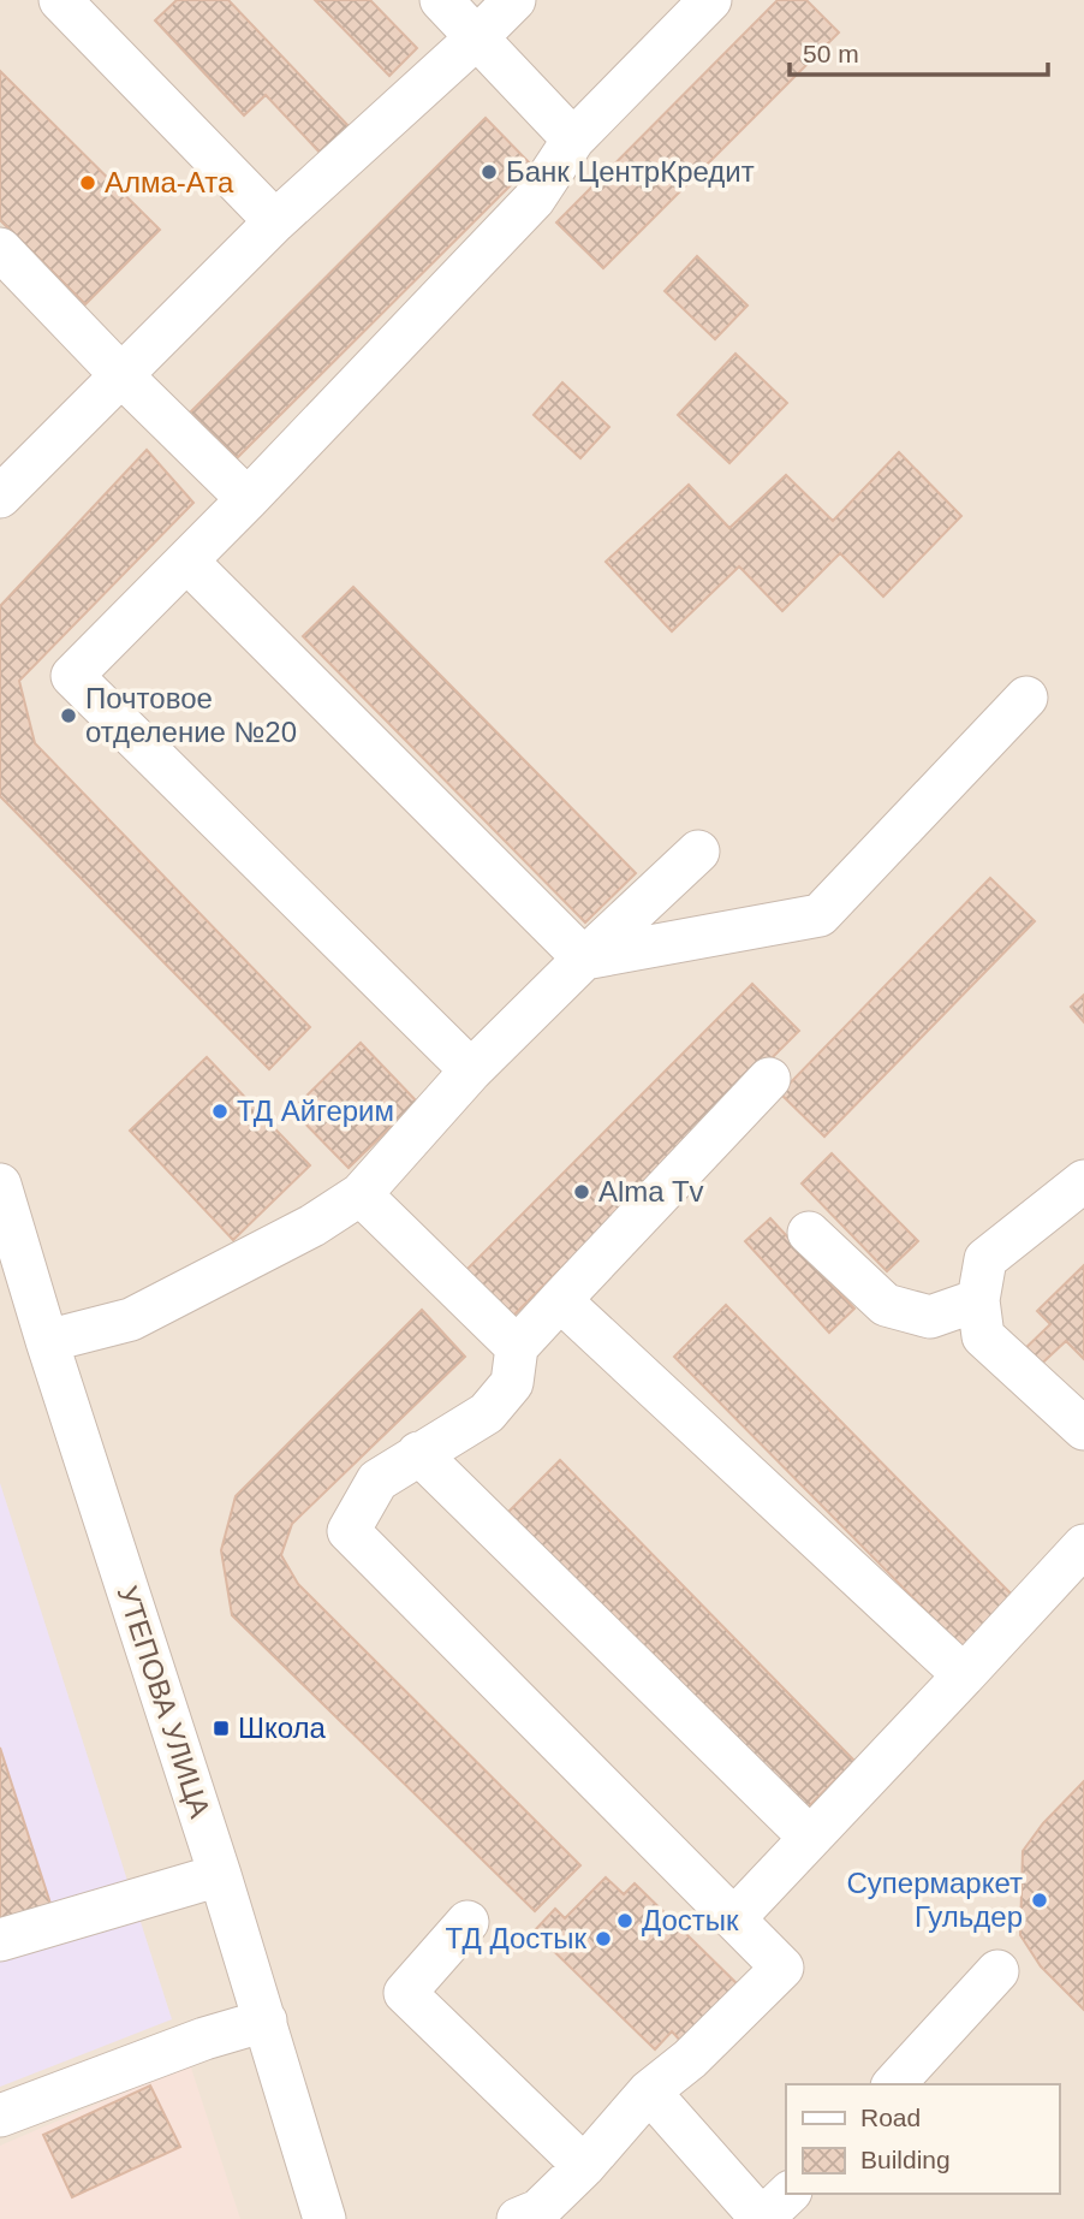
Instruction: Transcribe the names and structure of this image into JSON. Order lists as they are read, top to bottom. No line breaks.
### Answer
{"streets":{"street":["УТЕПОВА УЛИЦА"]},"places":{"other":["Банк ЦентрКредит","Алма-Ата","Почтовое отделение №20","ТД Айгерим","Alma Tv","Супермаркет Гульдер","Достык","ТД Достык"],"transit":["Школа"]},"legend":["Road","Building"],"scale_bar":"50 m"}
